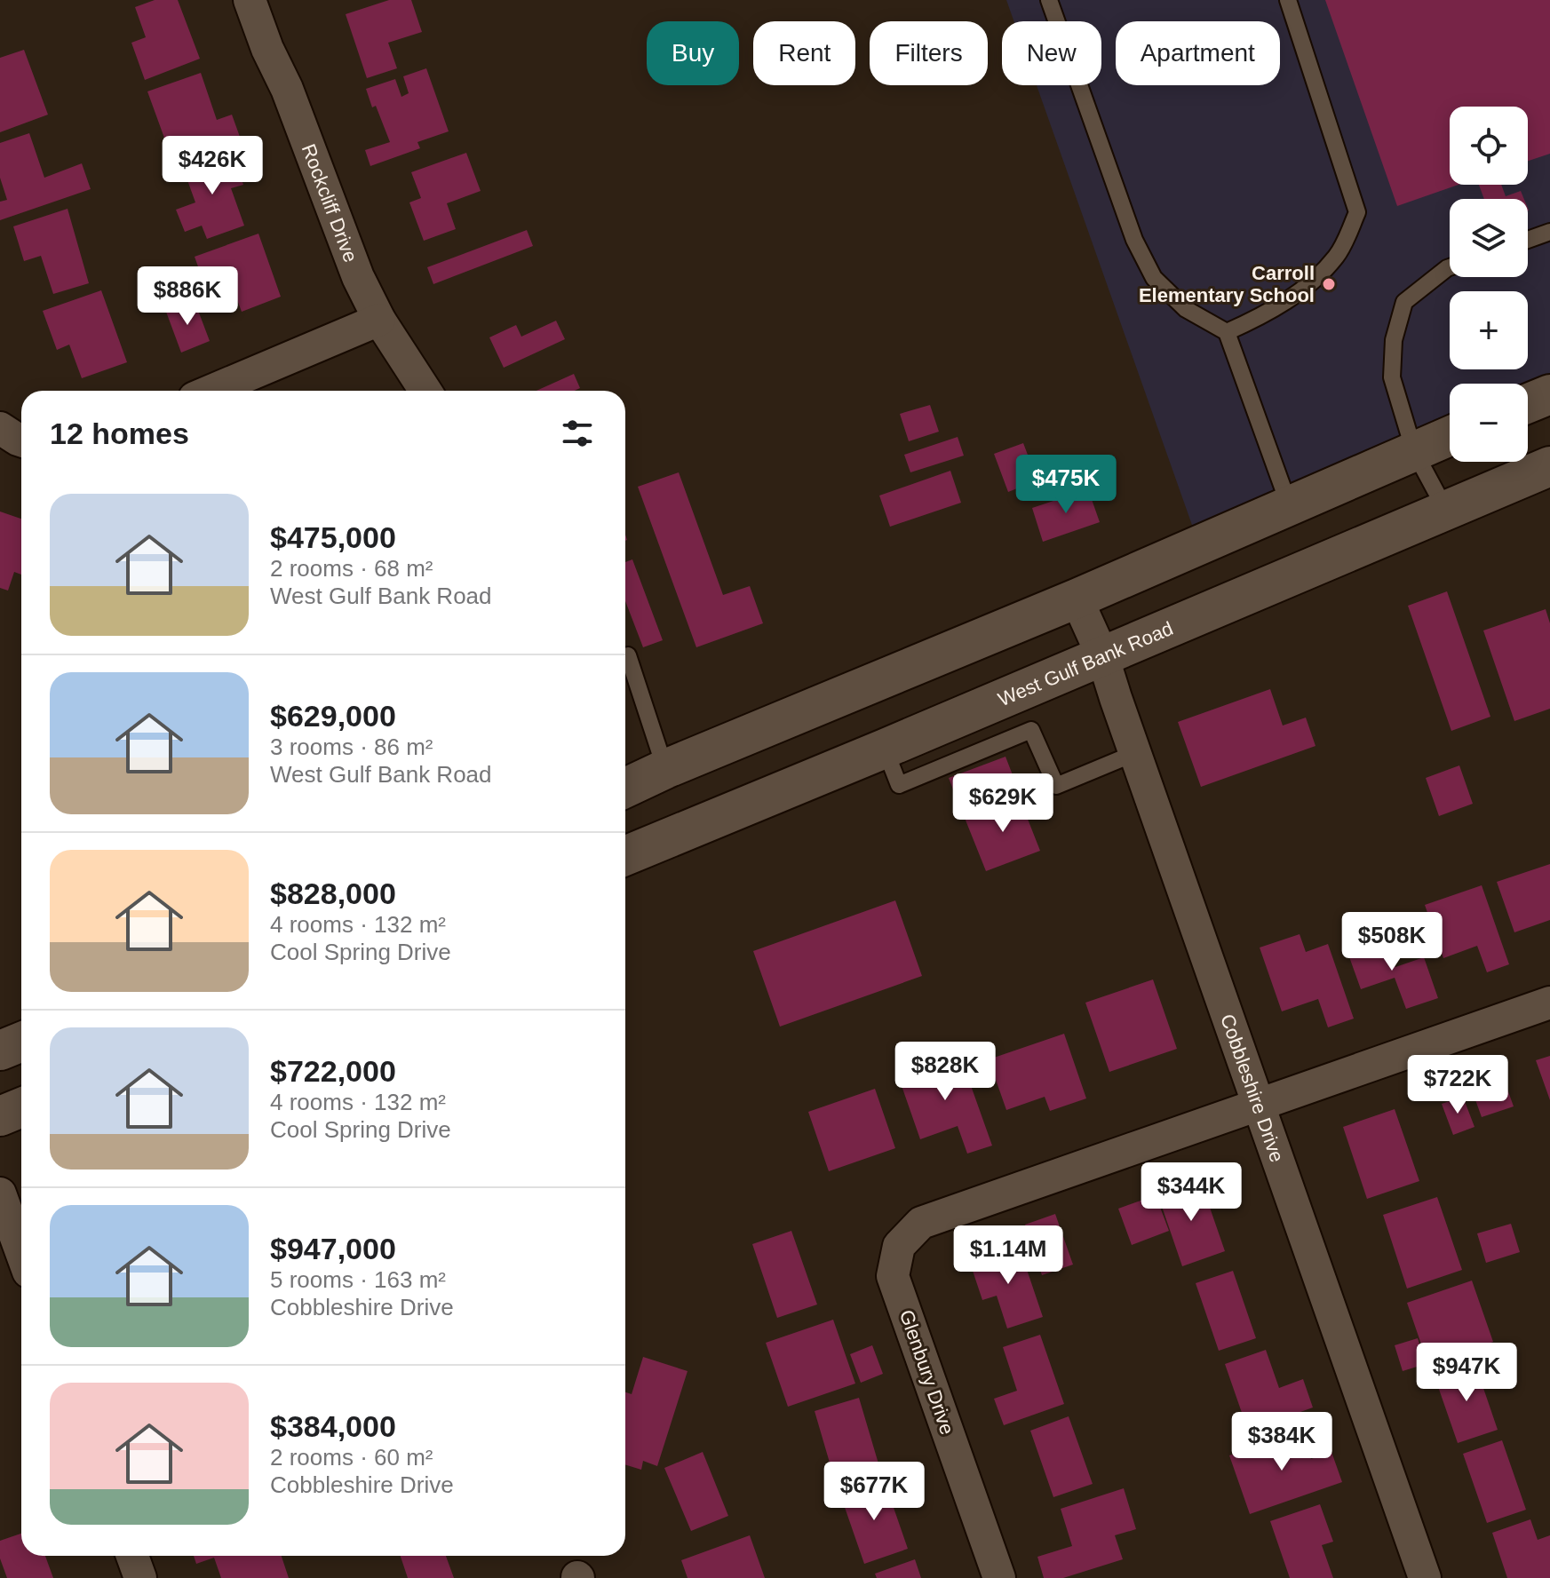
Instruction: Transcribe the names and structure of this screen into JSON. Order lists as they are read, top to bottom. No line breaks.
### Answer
{"streets":{"main road":["West Gulf Bank Road"],"street":["Rockcliff Drive","Cobbleshire Drive","Glenbury Drive"]},"crossings":[["West Gulf Bank Road","Cobbleshire Drive"],["Cobbleshire Drive","Glenbury Drive"]],"places":["Carroll Elementary School"],"page":{"chip":["Buy","Rent","Filters","New","Apartment"],"map_buttons":["+","−"],"price":["$426K","$886K","$475K","$629K","$508K","$828K","$722K","$344K","$1.14M","$947K","$384K","$677K"],"heading":"12 homes","list":[{"name":"$475,000","note":"2 rooms · 68 m² · West Gulf Bank Road"},{"name":"$629,000","note":"3 rooms · 86 m² · West Gulf Bank Road"},{"name":"$828,000","note":"4 rooms · 132 m² · Cool Spring Drive"},{"name":"$722,000","note":"4 rooms · 132 m² · Cool Spring Drive"},{"name":"$947,000","note":"5 rooms · 163 m² · Cobbleshire Drive"},{"name":"$384,000","note":"2 rooms · 60 m² · Cobbleshire Drive"}]}}
